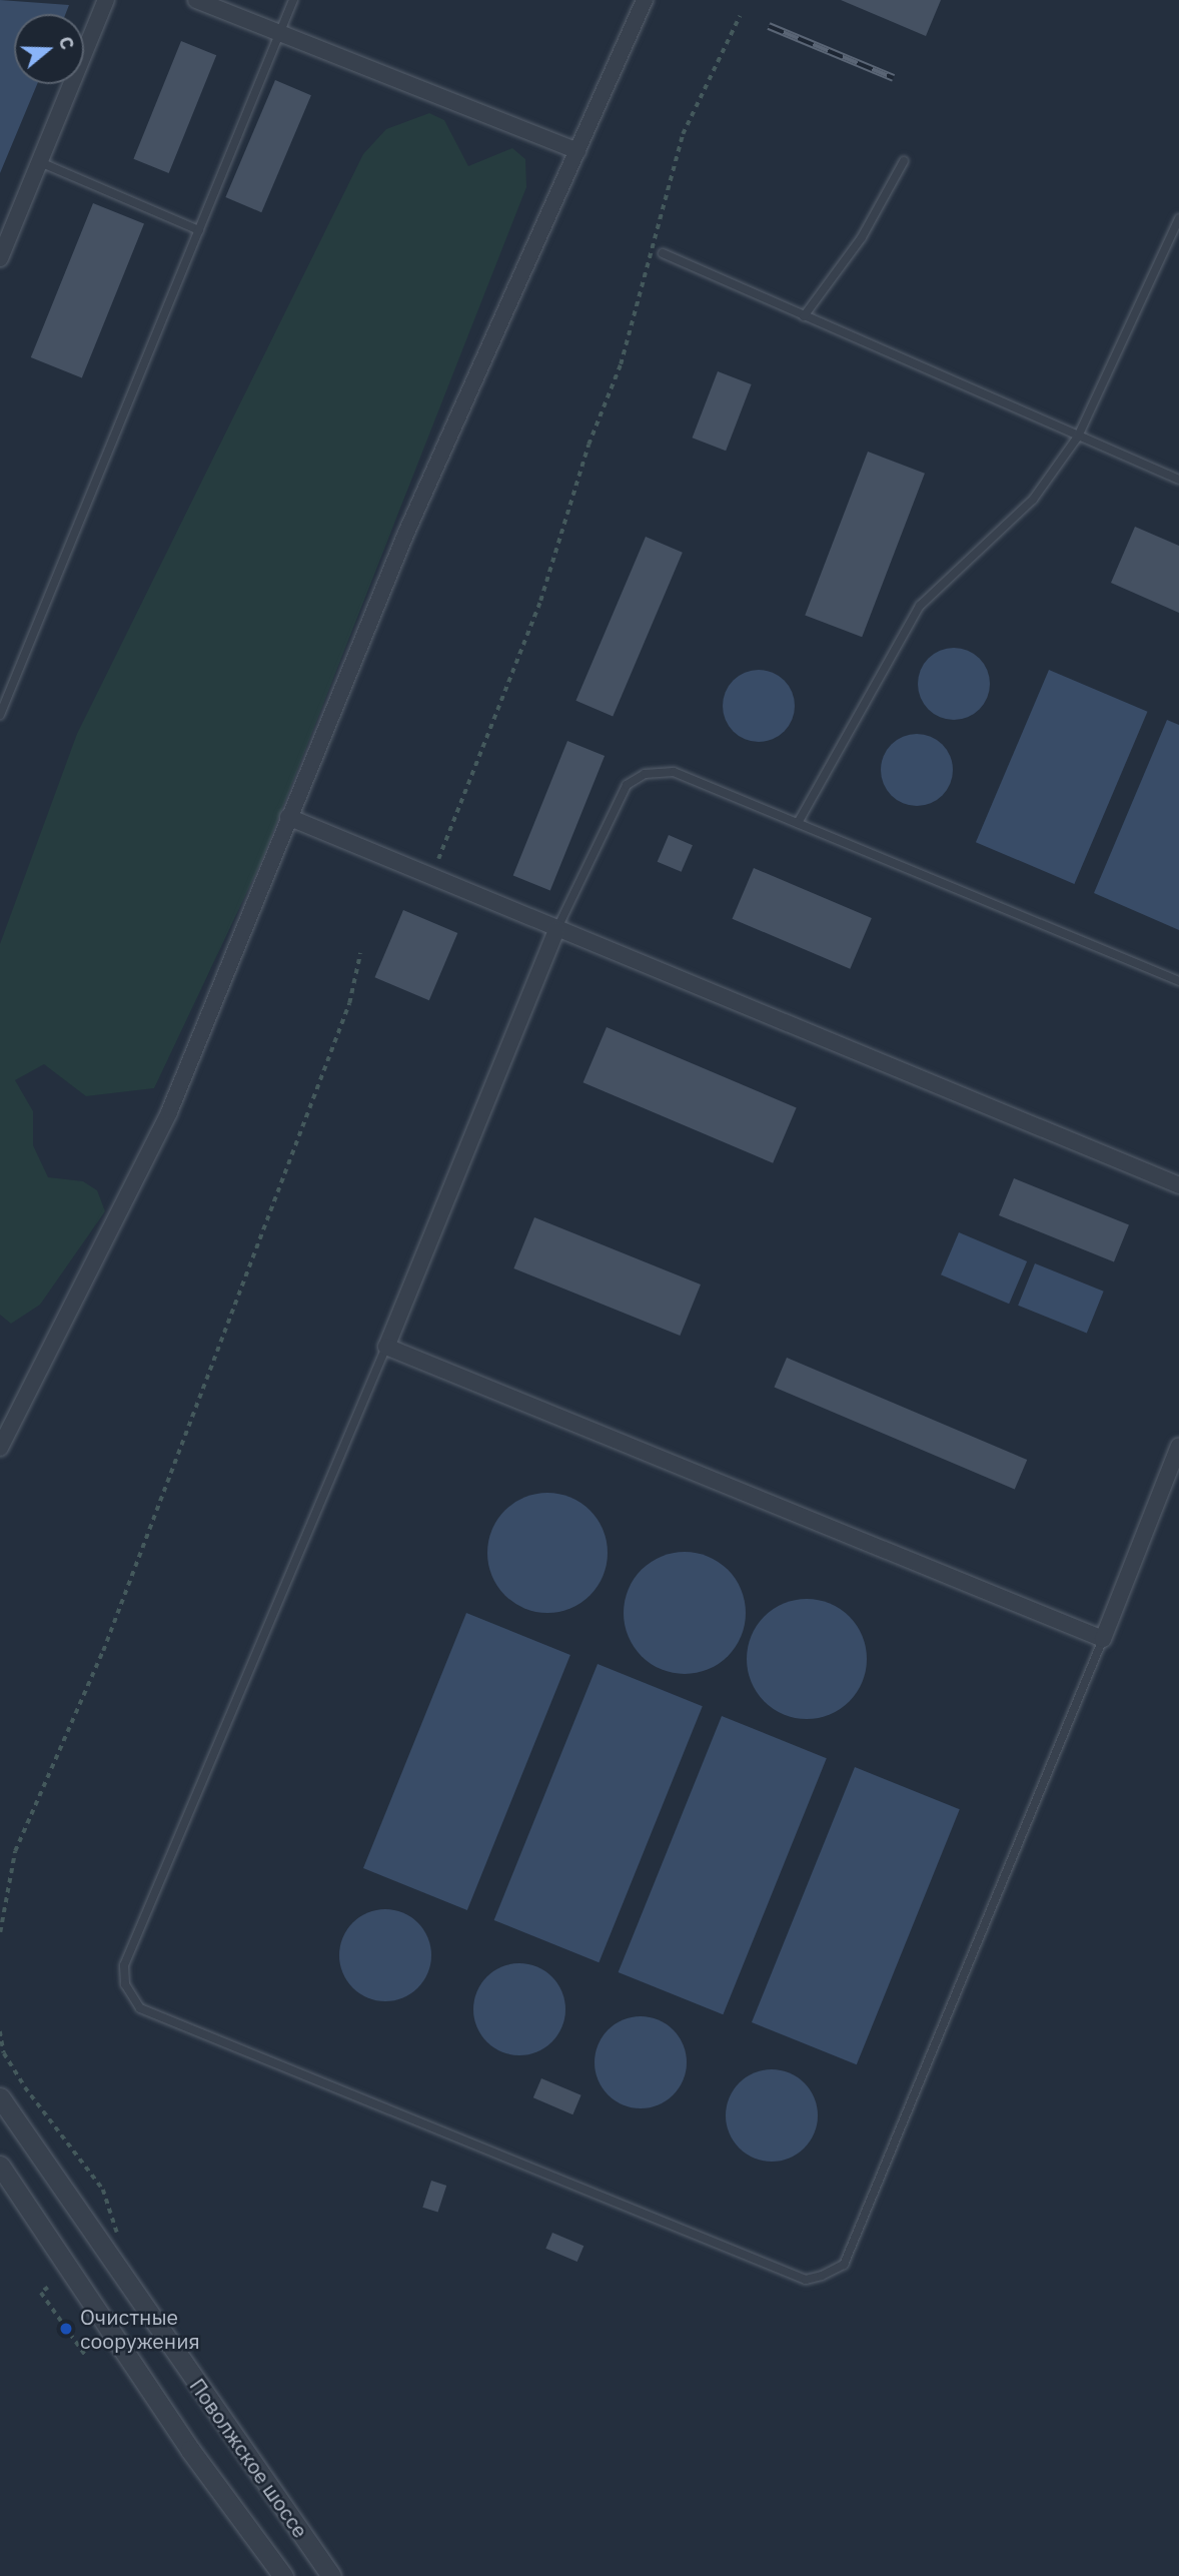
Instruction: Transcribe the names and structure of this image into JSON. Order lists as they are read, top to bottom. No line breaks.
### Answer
{"streets":{"street":["Поволжское шоссе"]},"places":["Очистные сооружения"],"north":"right"}
